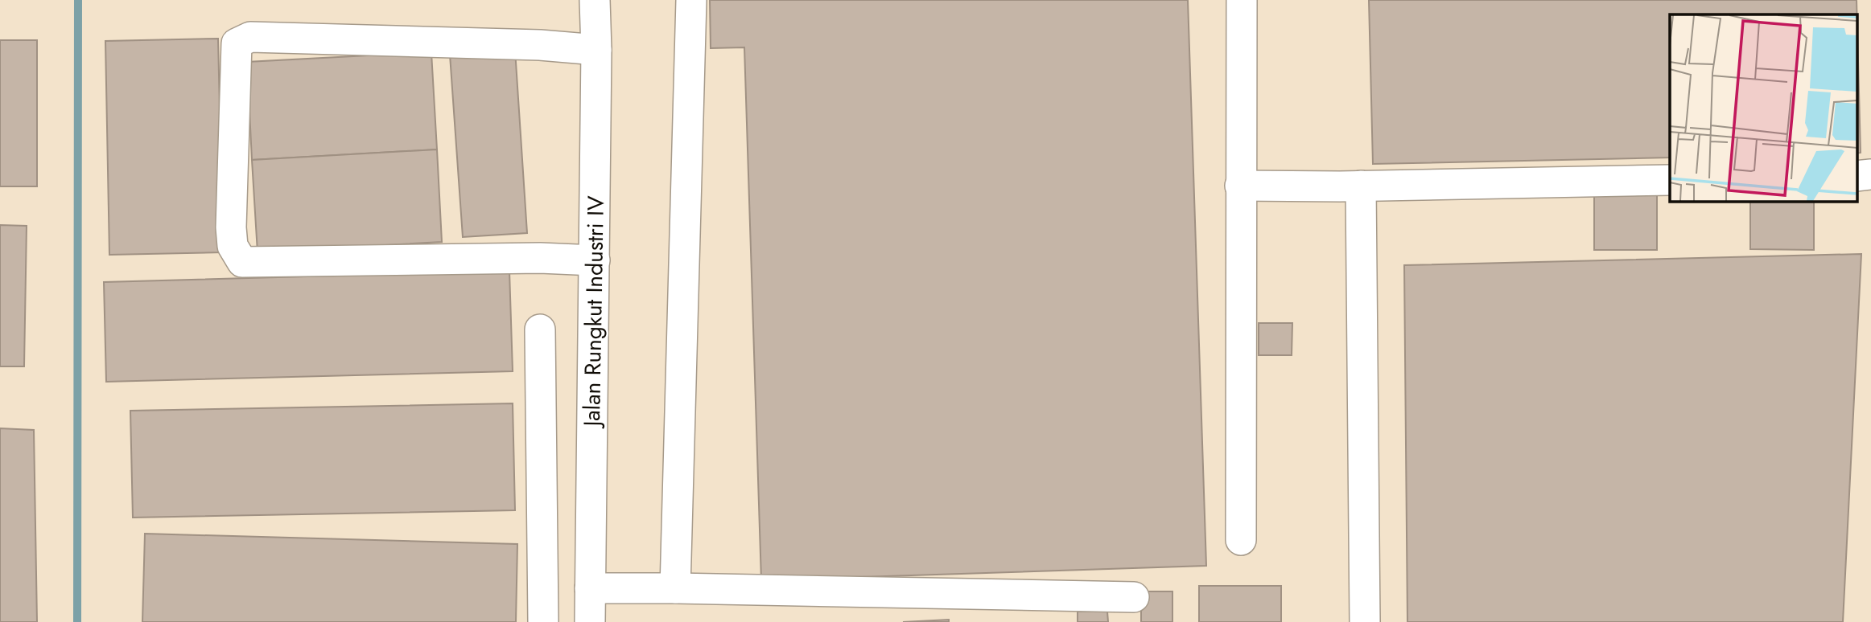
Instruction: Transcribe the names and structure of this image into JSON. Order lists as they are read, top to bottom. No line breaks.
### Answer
{"streets":{"street":["Jalan Rungkut Industri IV"]}}
